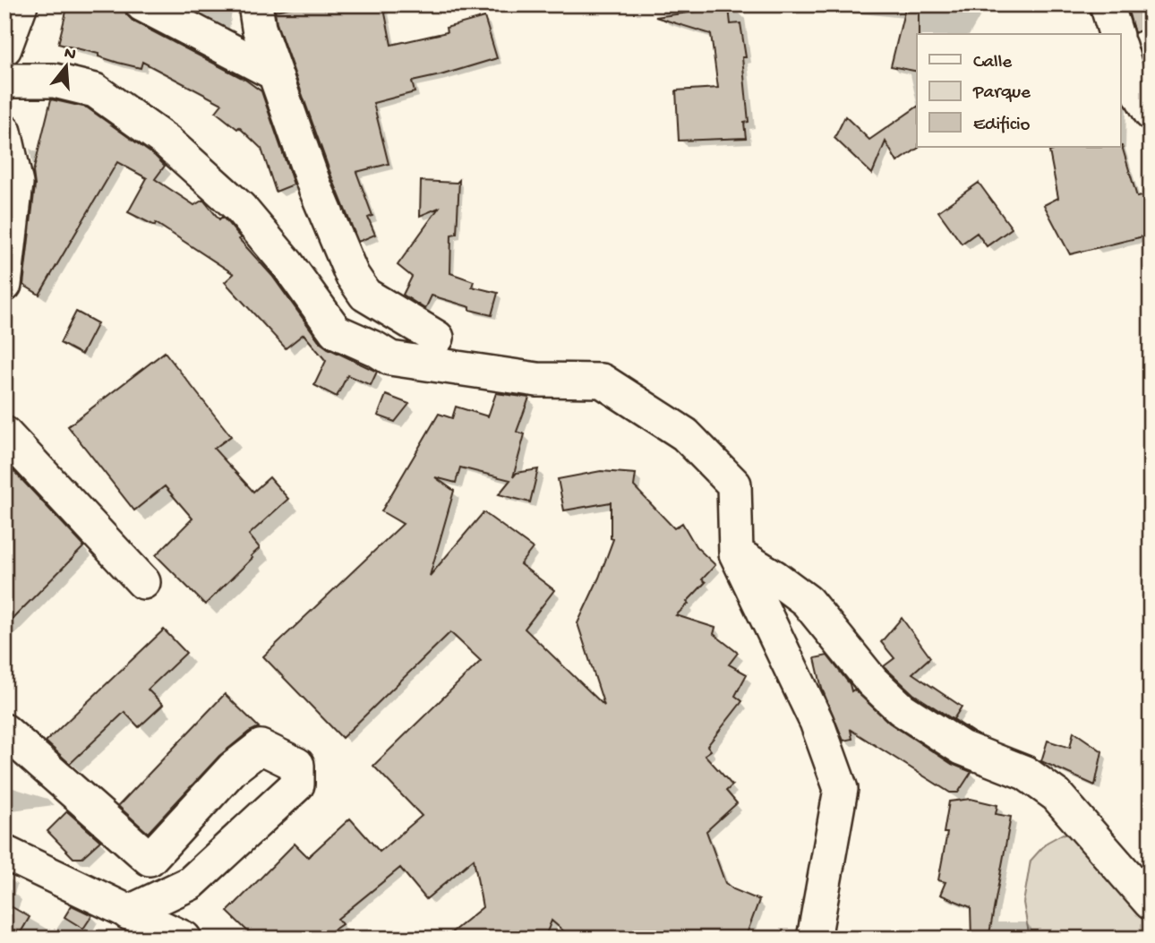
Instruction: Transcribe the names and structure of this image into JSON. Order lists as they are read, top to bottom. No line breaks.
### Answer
{"legend":["Calle","Parque","Edificio"],"north":"top"}
